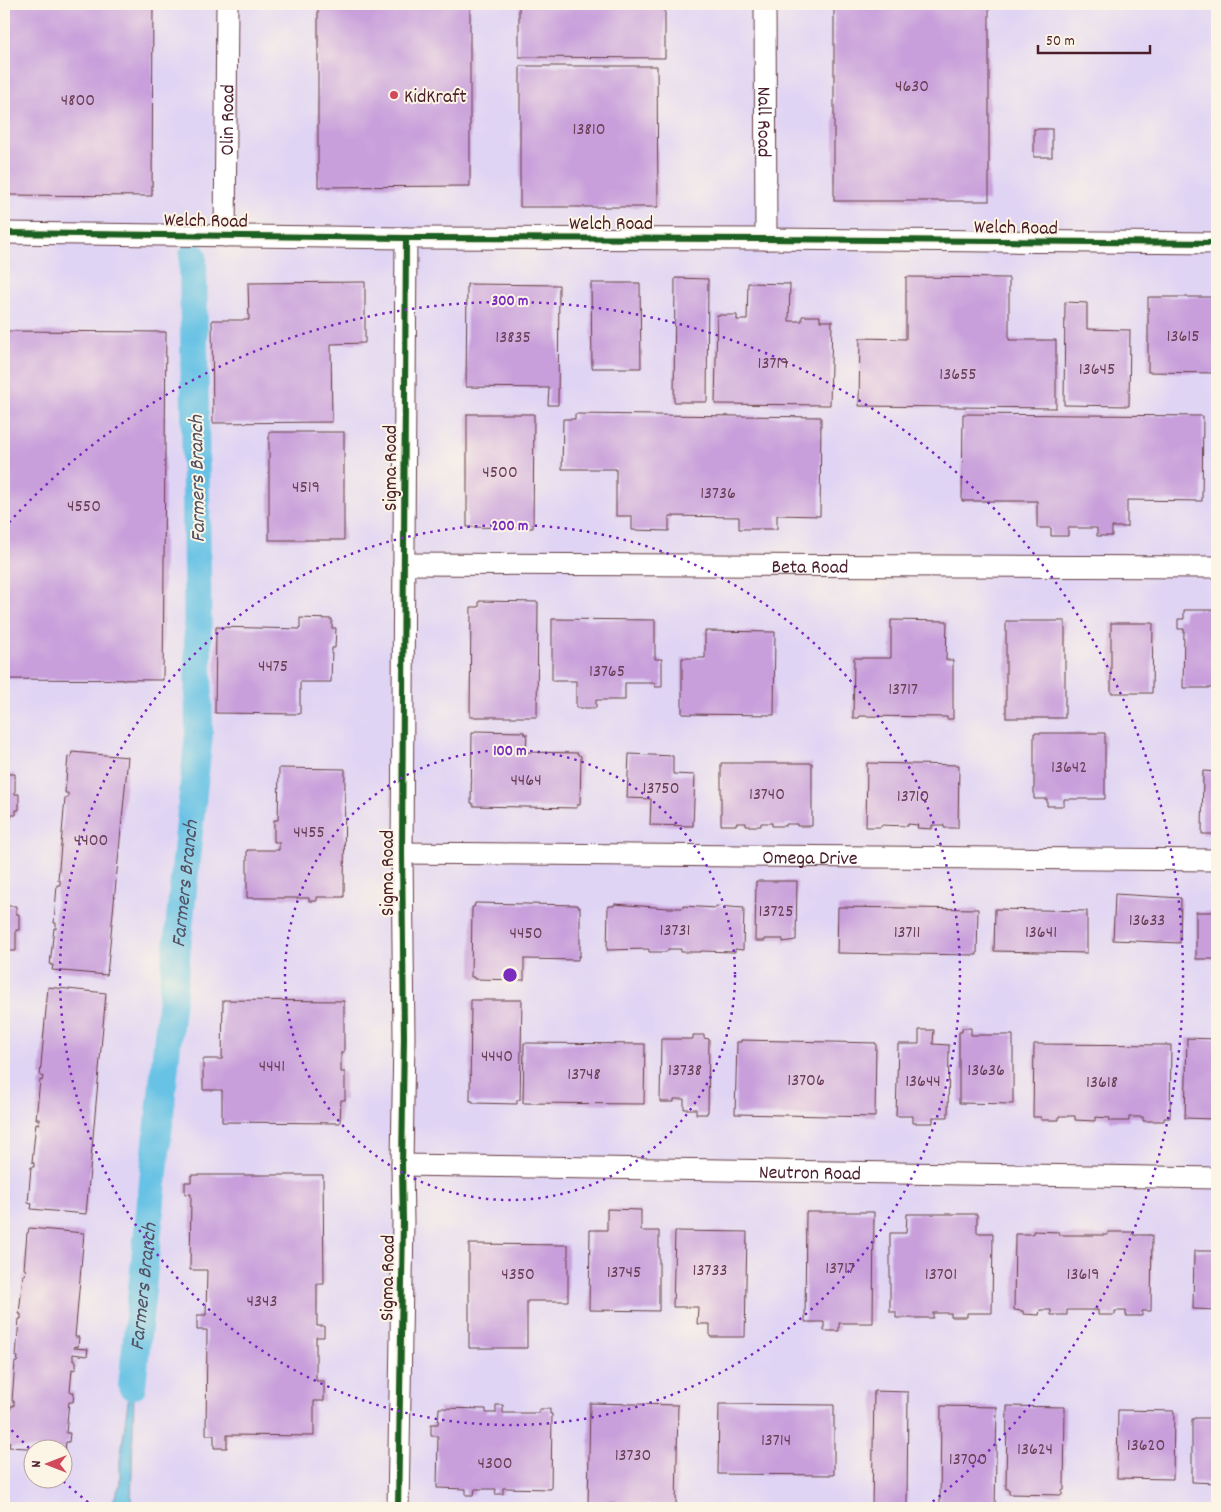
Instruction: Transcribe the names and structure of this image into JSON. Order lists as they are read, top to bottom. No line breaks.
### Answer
{"streets":{"street":["Olin Road","Nall Road","Welch Road","Sigma Road","Beta Road","Omega Drive","Neutron Road"]},"crossings":[["Olin Road","Welch Road"],["Nall Road","Welch Road"],["Welch Road","Sigma Road"],["Sigma Road","Beta Road"],["Sigma Road","Omega Drive"],["Sigma Road","Neutron Road"]],"water":["Farmers Branch"],"places":["KidKraft"],"house_numbers":["4630","4800","13810","13615","13835","13719","13645","13655","4500","4519","13736","4550","4475","13765","13717","13642","4464","13750","13740","13710","4455","4400","13725","13633","13731","13711","13641","4450","4440","4441","13738","13636","13748","13706","13644","13618","13717","13733","13745","4350","13701","13619","4343","13714","13620","13624","13730","13700","4300"],"scale_bar":"50 m","north":"left","rings":["300 m","200 m","100 m"]}
